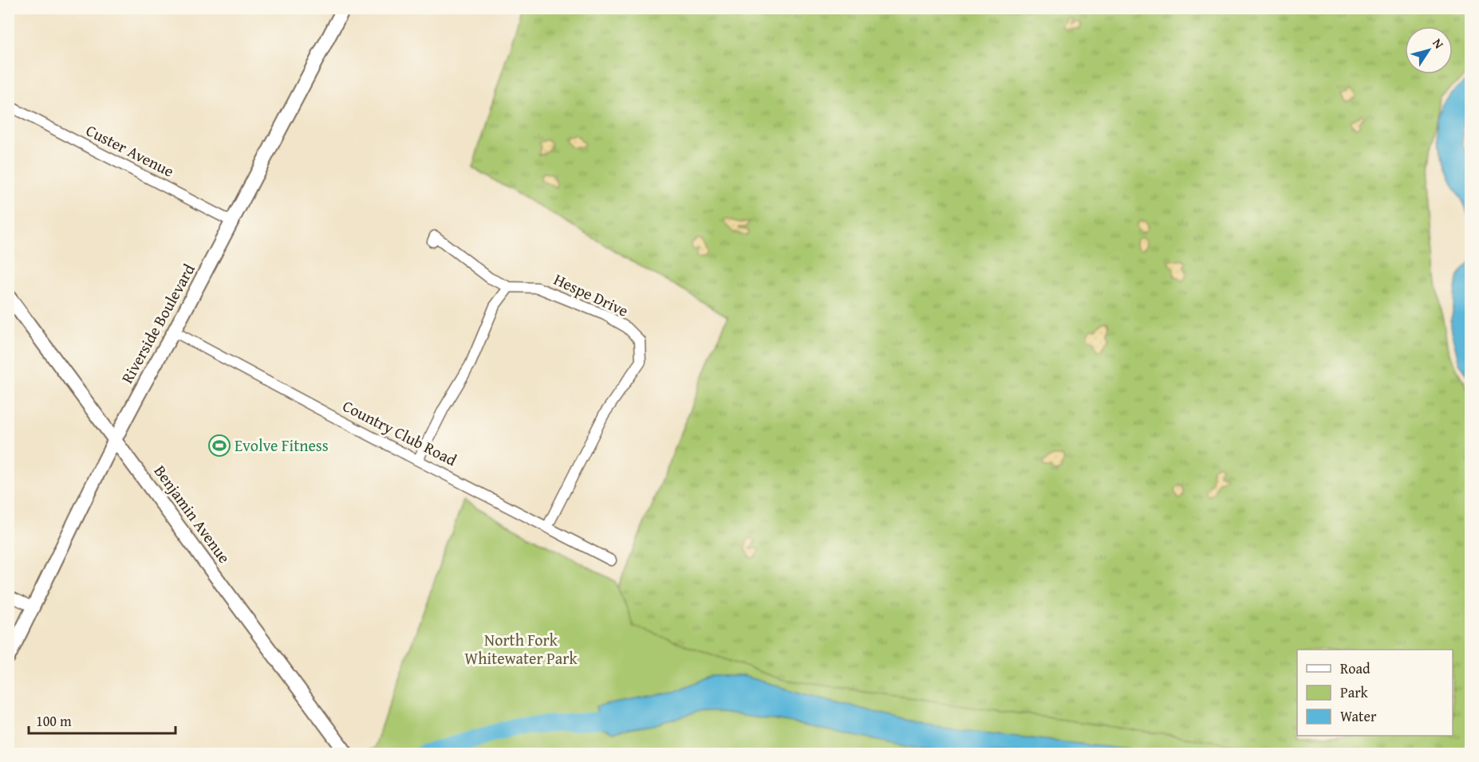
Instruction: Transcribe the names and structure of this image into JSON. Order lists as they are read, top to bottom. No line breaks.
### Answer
{"streets":{"main road":["Riverside Boulevard","Benjamin Avenue"],"street":["Custer Avenue","Hespe Drive","Country Club Road"]},"crossings":[["Custer Avenue","Riverside Boulevard"],["Hespe Drive","Country Club Road"],["Riverside Boulevard","Country Club Road"],["Riverside Boulevard","Benjamin Avenue"]],"parks":["North Fork Whitewater Park"],"places":{"sports":["Evolve Fitness"]},"legend":["Road","Park","Water"],"scale_bar":"100 m","north":"top right"}
